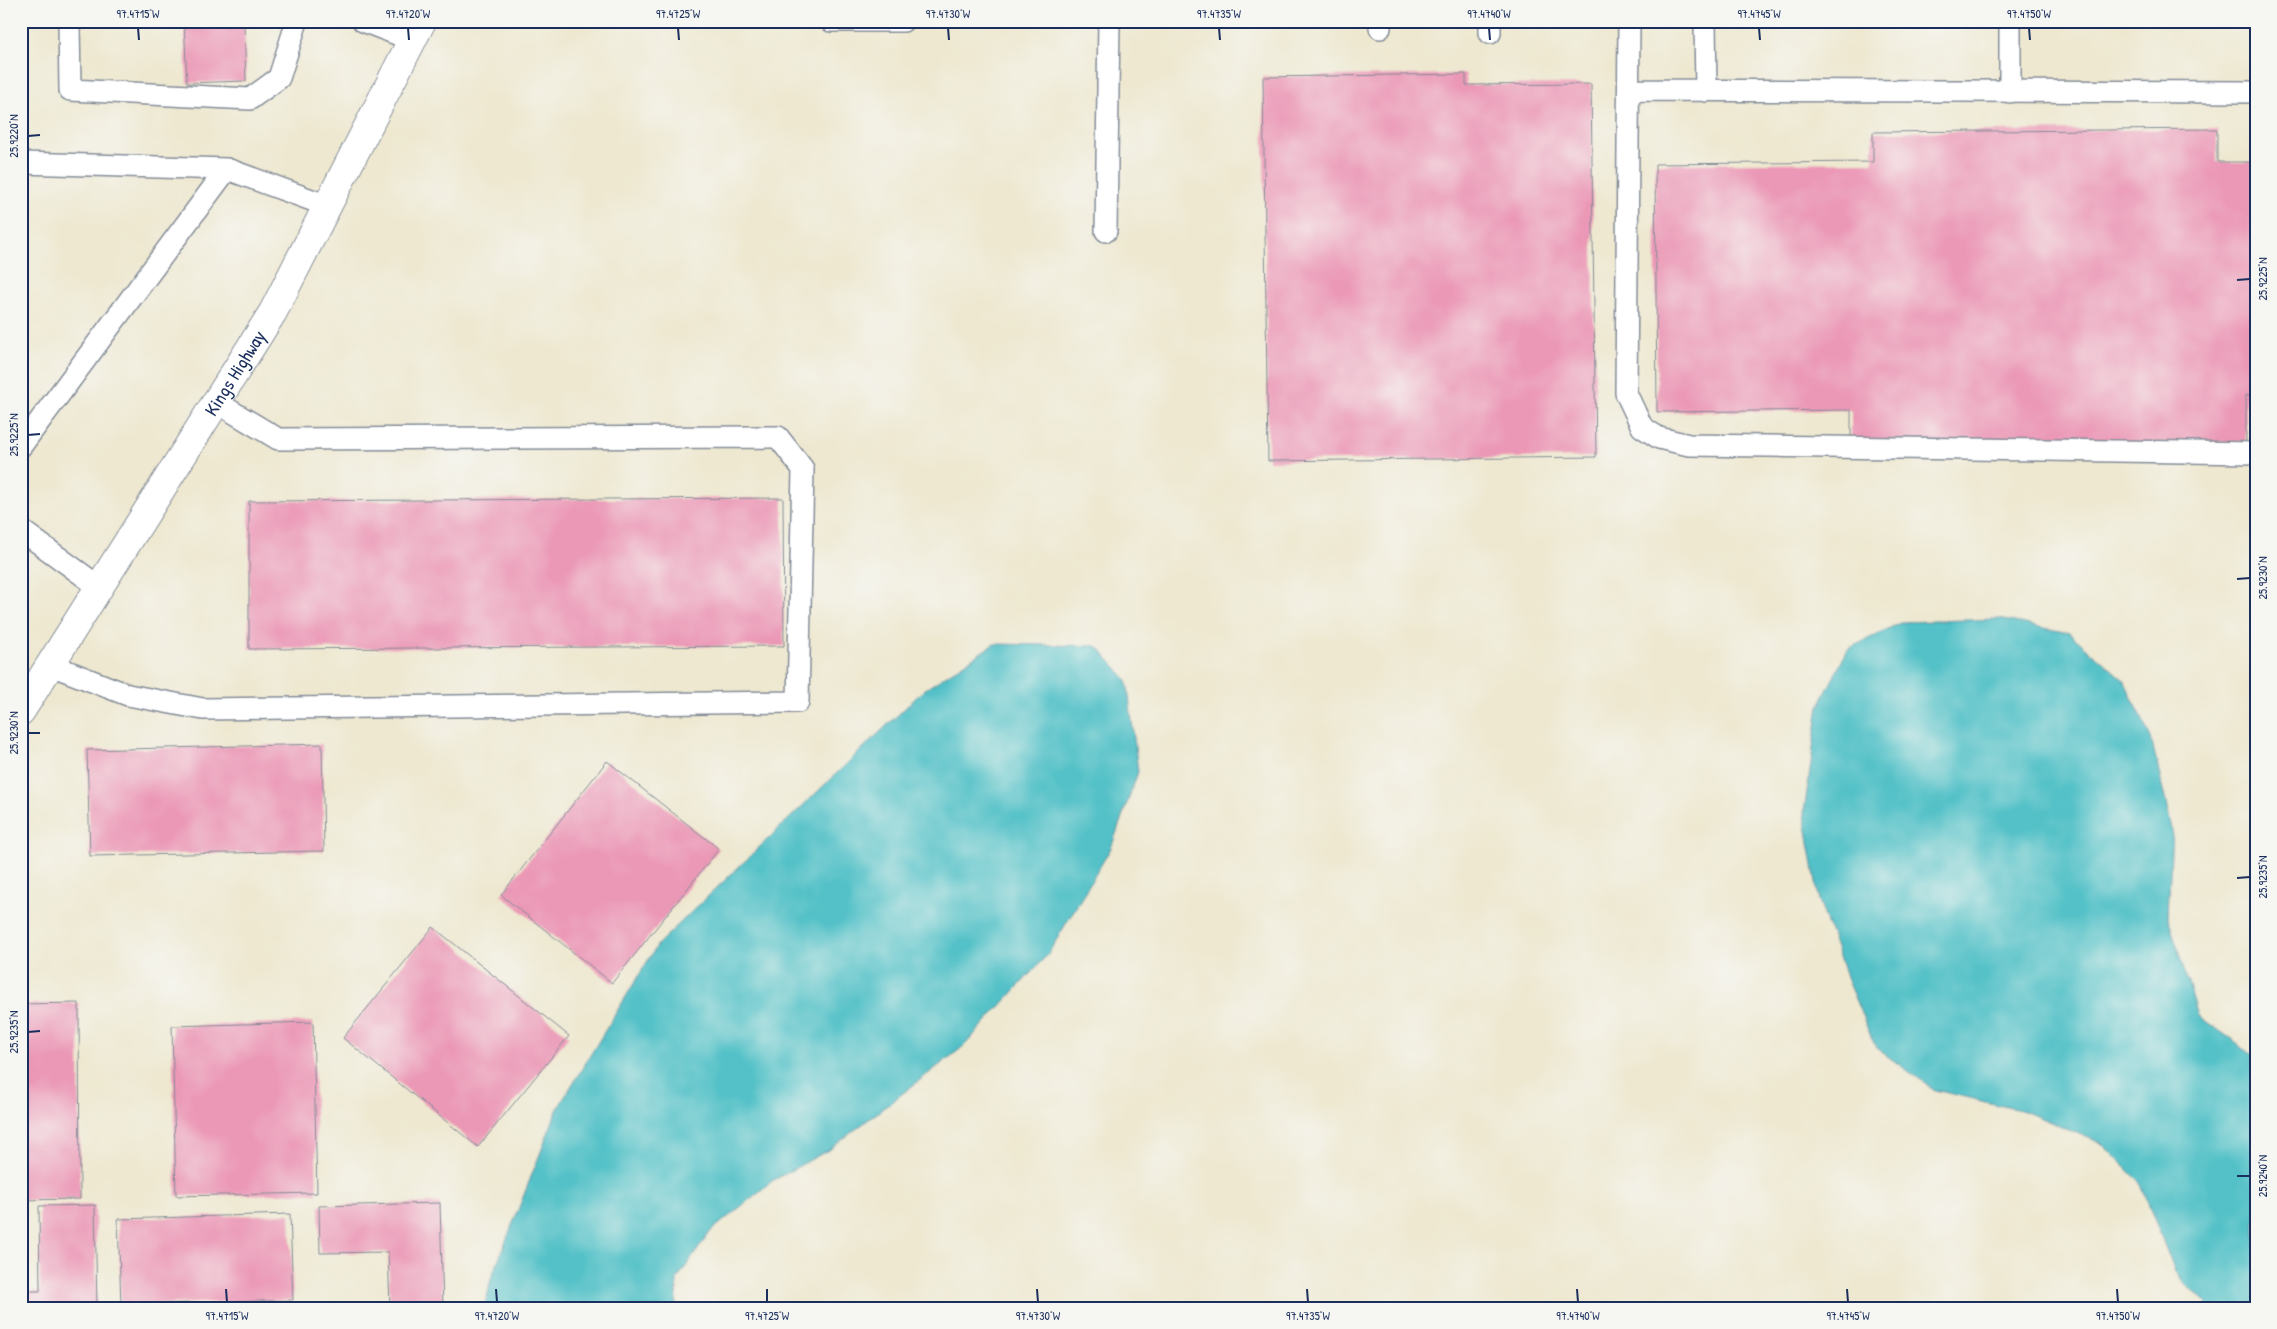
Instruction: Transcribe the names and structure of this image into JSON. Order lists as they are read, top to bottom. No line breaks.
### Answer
{"streets":{"street":["Kings Highway"]},"coordinates":["97.4715°W","97.4720°W","97.4725°W","97.4730°W","97.4735°W","97.4740°W","97.4745°W","97.4750°W","25.9220°N","25.9225°N","25.9230°N","25.9235°N","25.9240°N"]}
